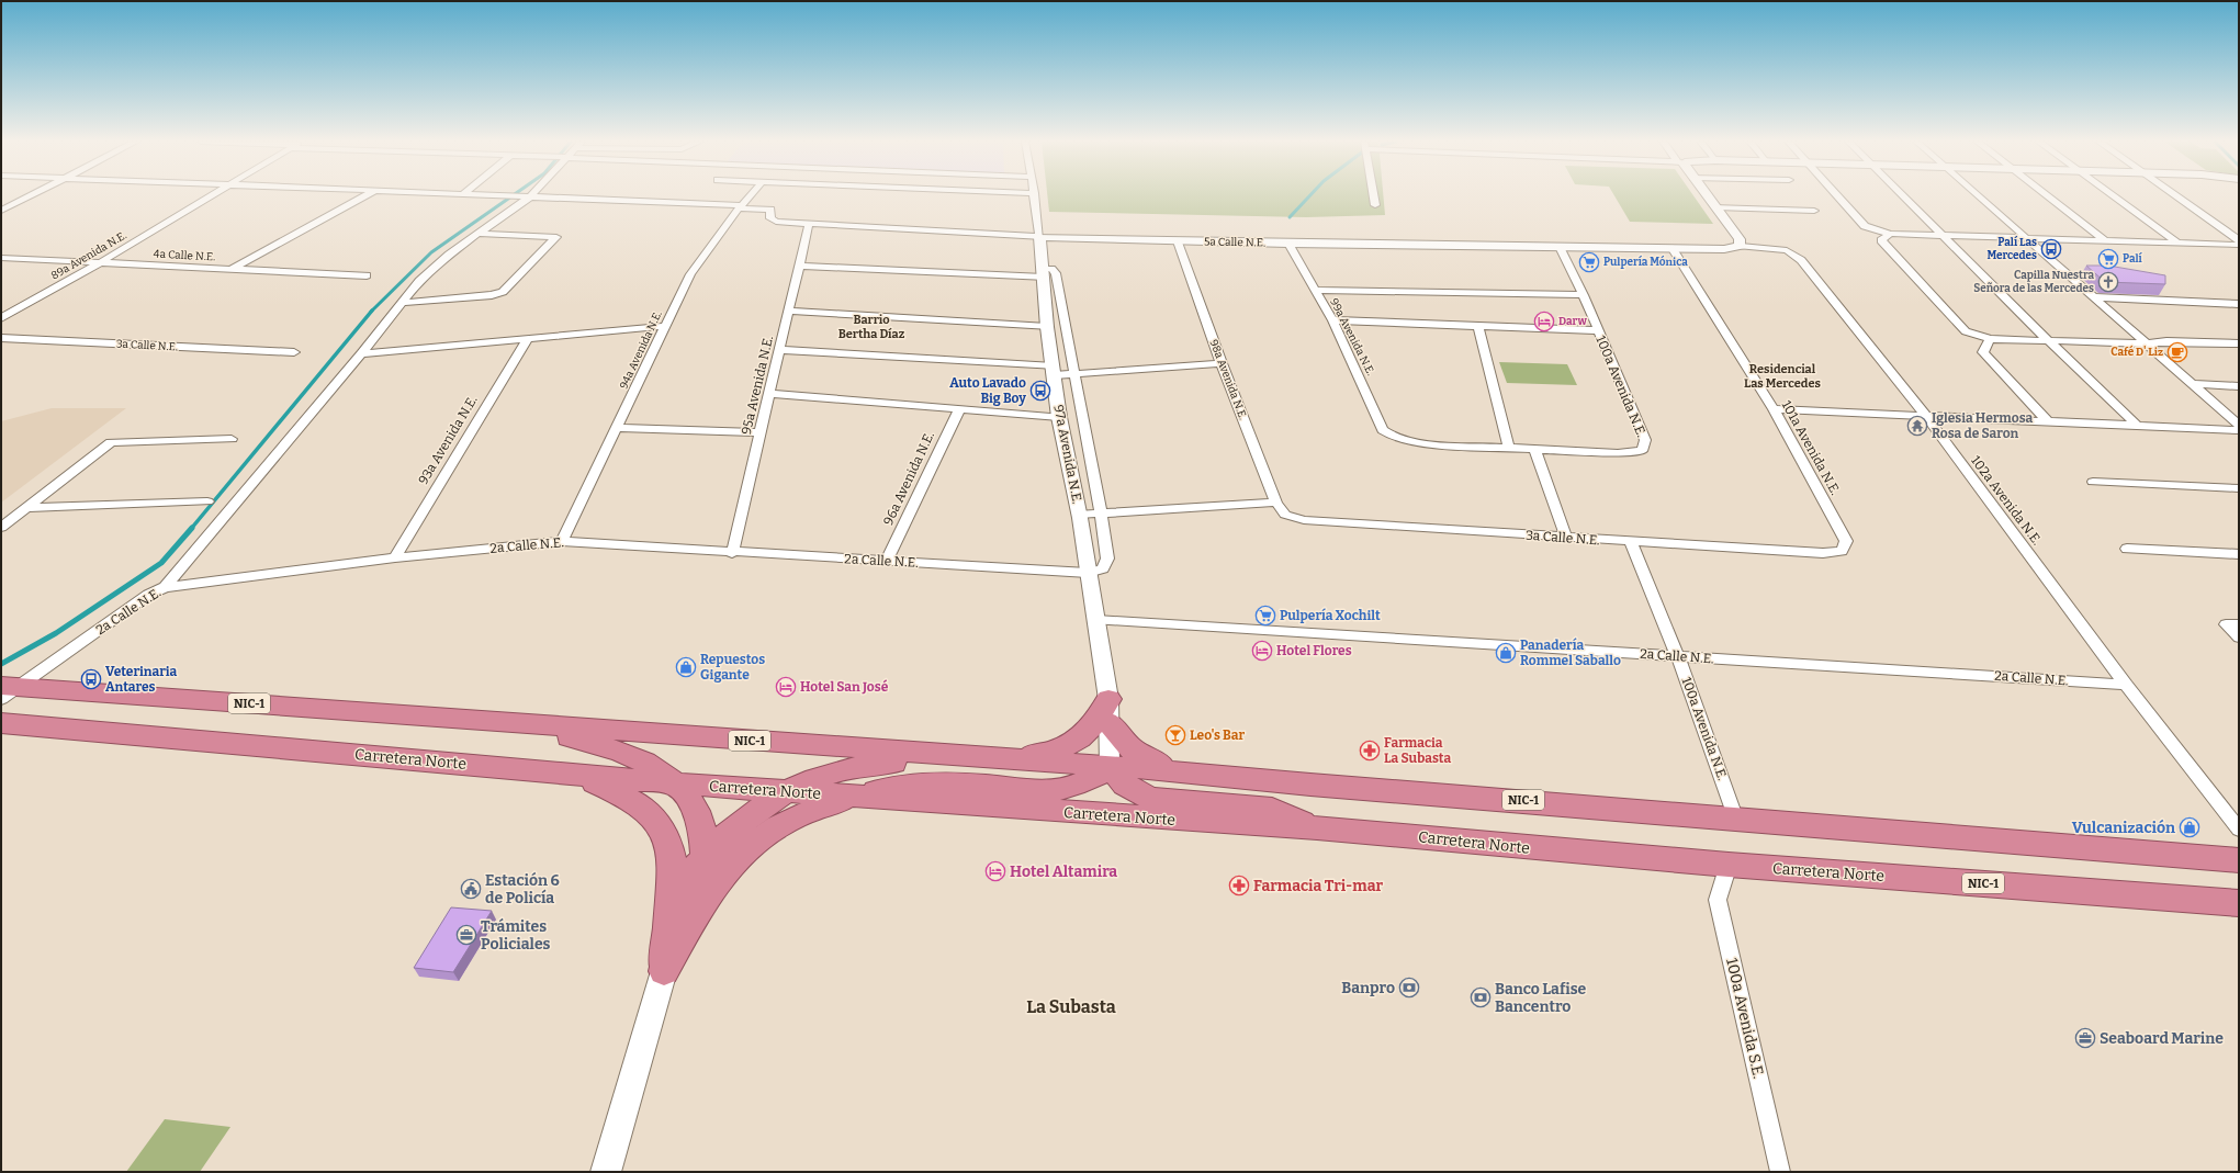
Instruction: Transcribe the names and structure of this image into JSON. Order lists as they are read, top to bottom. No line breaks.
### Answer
{"streets":{"highway":["NIC-1","Carretera Norte"],"street":["5a Calle N.E.","89a Avenida N.E.","4a Calle N.E.","99a Avenida N.E.","3a Calle N.E.","94a Avenida N.E.","98a Avenida N.E.","95a Avenida N.E.","100a Avenida N.E.","93a Avenida N.E.","101a Avenida N.E.","97a Avenida N.E.","96a Avenida N.E.","102a Avenida N.E.","2a Calle N.E.","100a Avenida S.E."]},"crossings":[["5a Calle N.E.","99a Avenida N.E."],["5a Calle N.E.","94a Avenida N.E."],["5a Calle N.E.","98a Avenida N.E."],["5a Calle N.E.","95a Avenida N.E."],["5a Calle N.E.","100a Avenida N.E."],["5a Calle N.E.","101a Avenida N.E."],["5a Calle N.E.","97a Avenida N.E."],["5a Calle N.E.","102a Avenida N.E."],["89a Avenida N.E.","4a Calle N.E."],["3a Calle N.E.","98a Avenida N.E."],["3a Calle N.E.","100a Avenida N.E."],["3a Calle N.E.","101a Avenida N.E."],["94a Avenida N.E.","2a Calle N.E."],["95a Avenida N.E.","2a Calle N.E."],["100a Avenida N.E.","2a Calle N.E."],["100a Avenida N.E.","NIC-1"],["93a Avenida N.E.","2a Calle N.E."],["97a Avenida N.E.","2a Calle N.E."],["97a Avenida N.E.","NIC-1"],["96a Avenida N.E.","2a Calle N.E."],["102a Avenida N.E.","2a Calle N.E."],["2a Calle N.E.","NIC-1"],["Carretera Norte","100a Avenida S.E."]],"districts":["Barrio Bertha Díaz","Residencial Las Mercedes","La Subasta"],"places":{"bus stop":["Palí Las Mercedes","Auto Lavado Big Boy","Veterinaria Antares"],"supermarket":["Palí","Pulpería Mónica","Pulpería Xochilt"],"church":["Capilla Nuestra Señora de las Mercedes"],"hotel":["Darw","Hotel Flores","Hotel San José","Hotel Altamira"],"cafe":["Café D' Liz"],"temple":["Iglesia Hermosa Rosa de Saron"],"shop":["Panadería Rommel Saballo","Repuestos Gigante","Vulcanización"],"bar":["Leo's Bar"],"pharmacy":["Farmacia La Subasta","Farmacia Tri-mar"],"public building":["Estación 6 de Policía"],"office":["Trámites Policiales","Seaboard Marine"],"bank":["Banpro","Banco Lafise Bancentro"]}}
